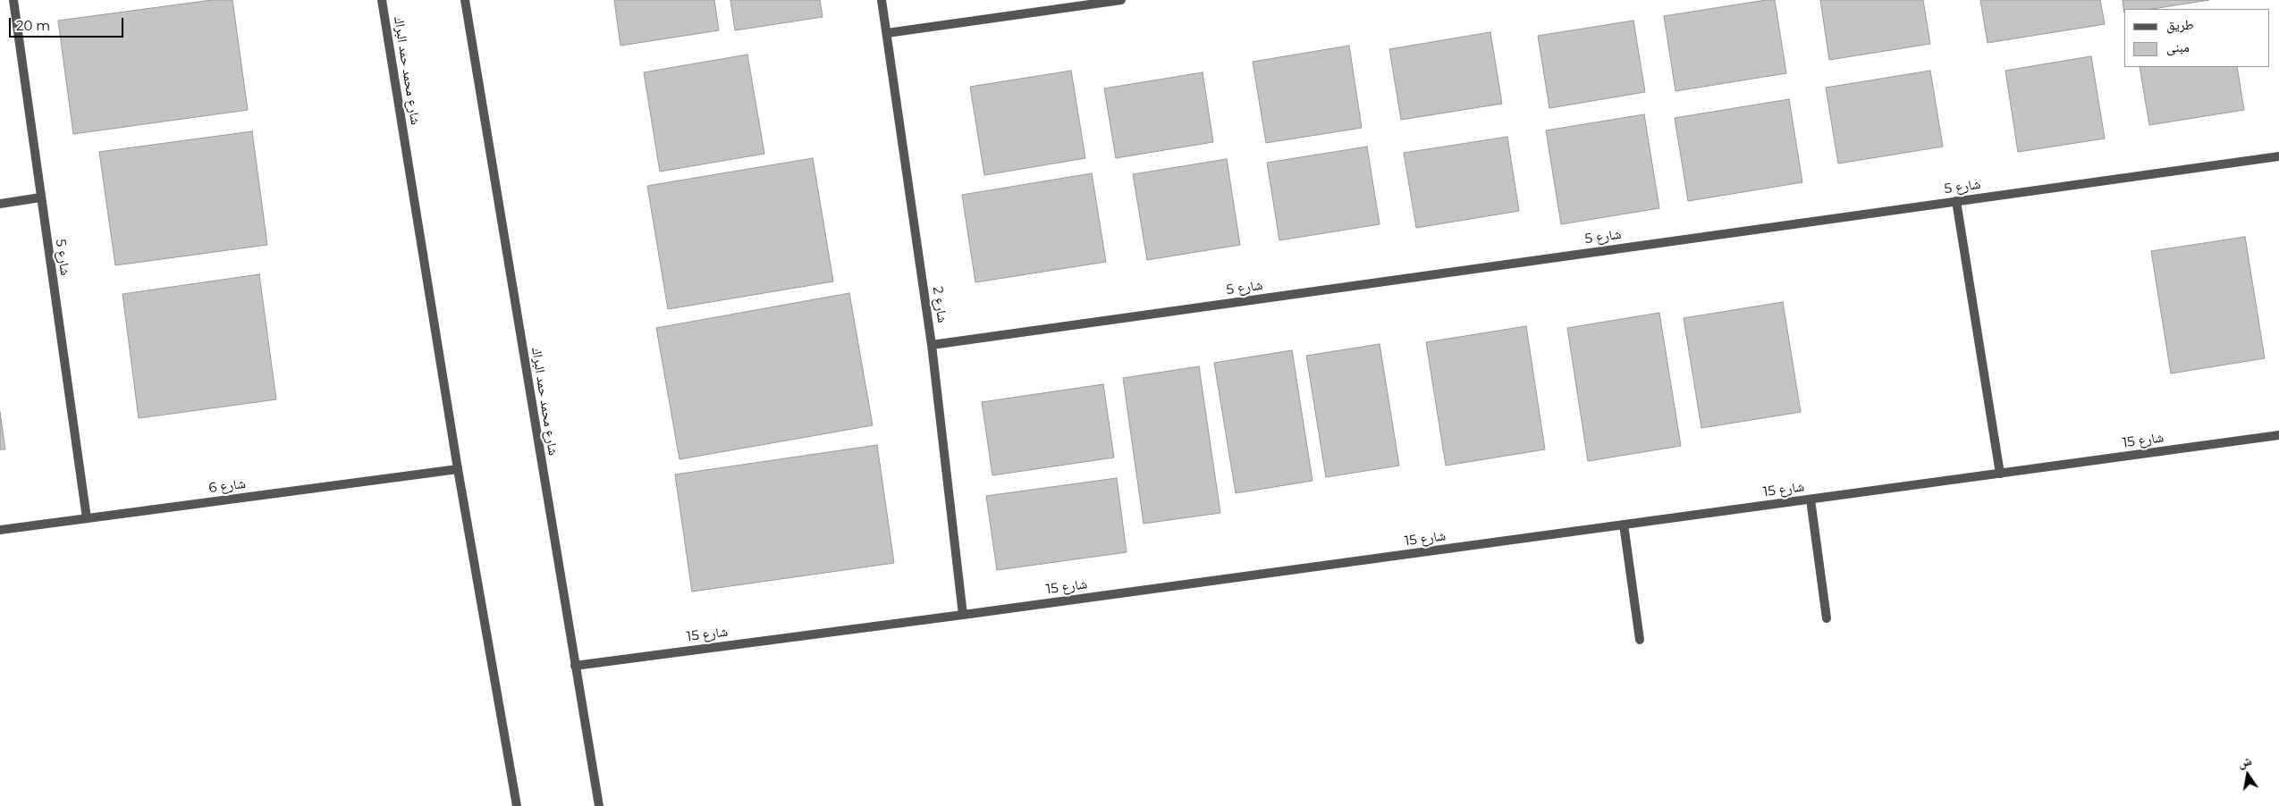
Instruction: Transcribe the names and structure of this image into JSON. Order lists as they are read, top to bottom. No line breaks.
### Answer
{"streets":{"street":["شارع محمد حمد البراك","شارع 5","شارع 2","شارع 15","شارع 6"]},"crossings":[["شارع محمد حمد البراك","شارع 15"],["شارع محمد حمد البراك","شارع 6"],["شارع 5","شارع 2"],["شارع 5","شارع 6"],["شارع 2","شارع 15"]],"legend":["طريق","مبنى"],"scale_bar":"20 m","north":"top"}
